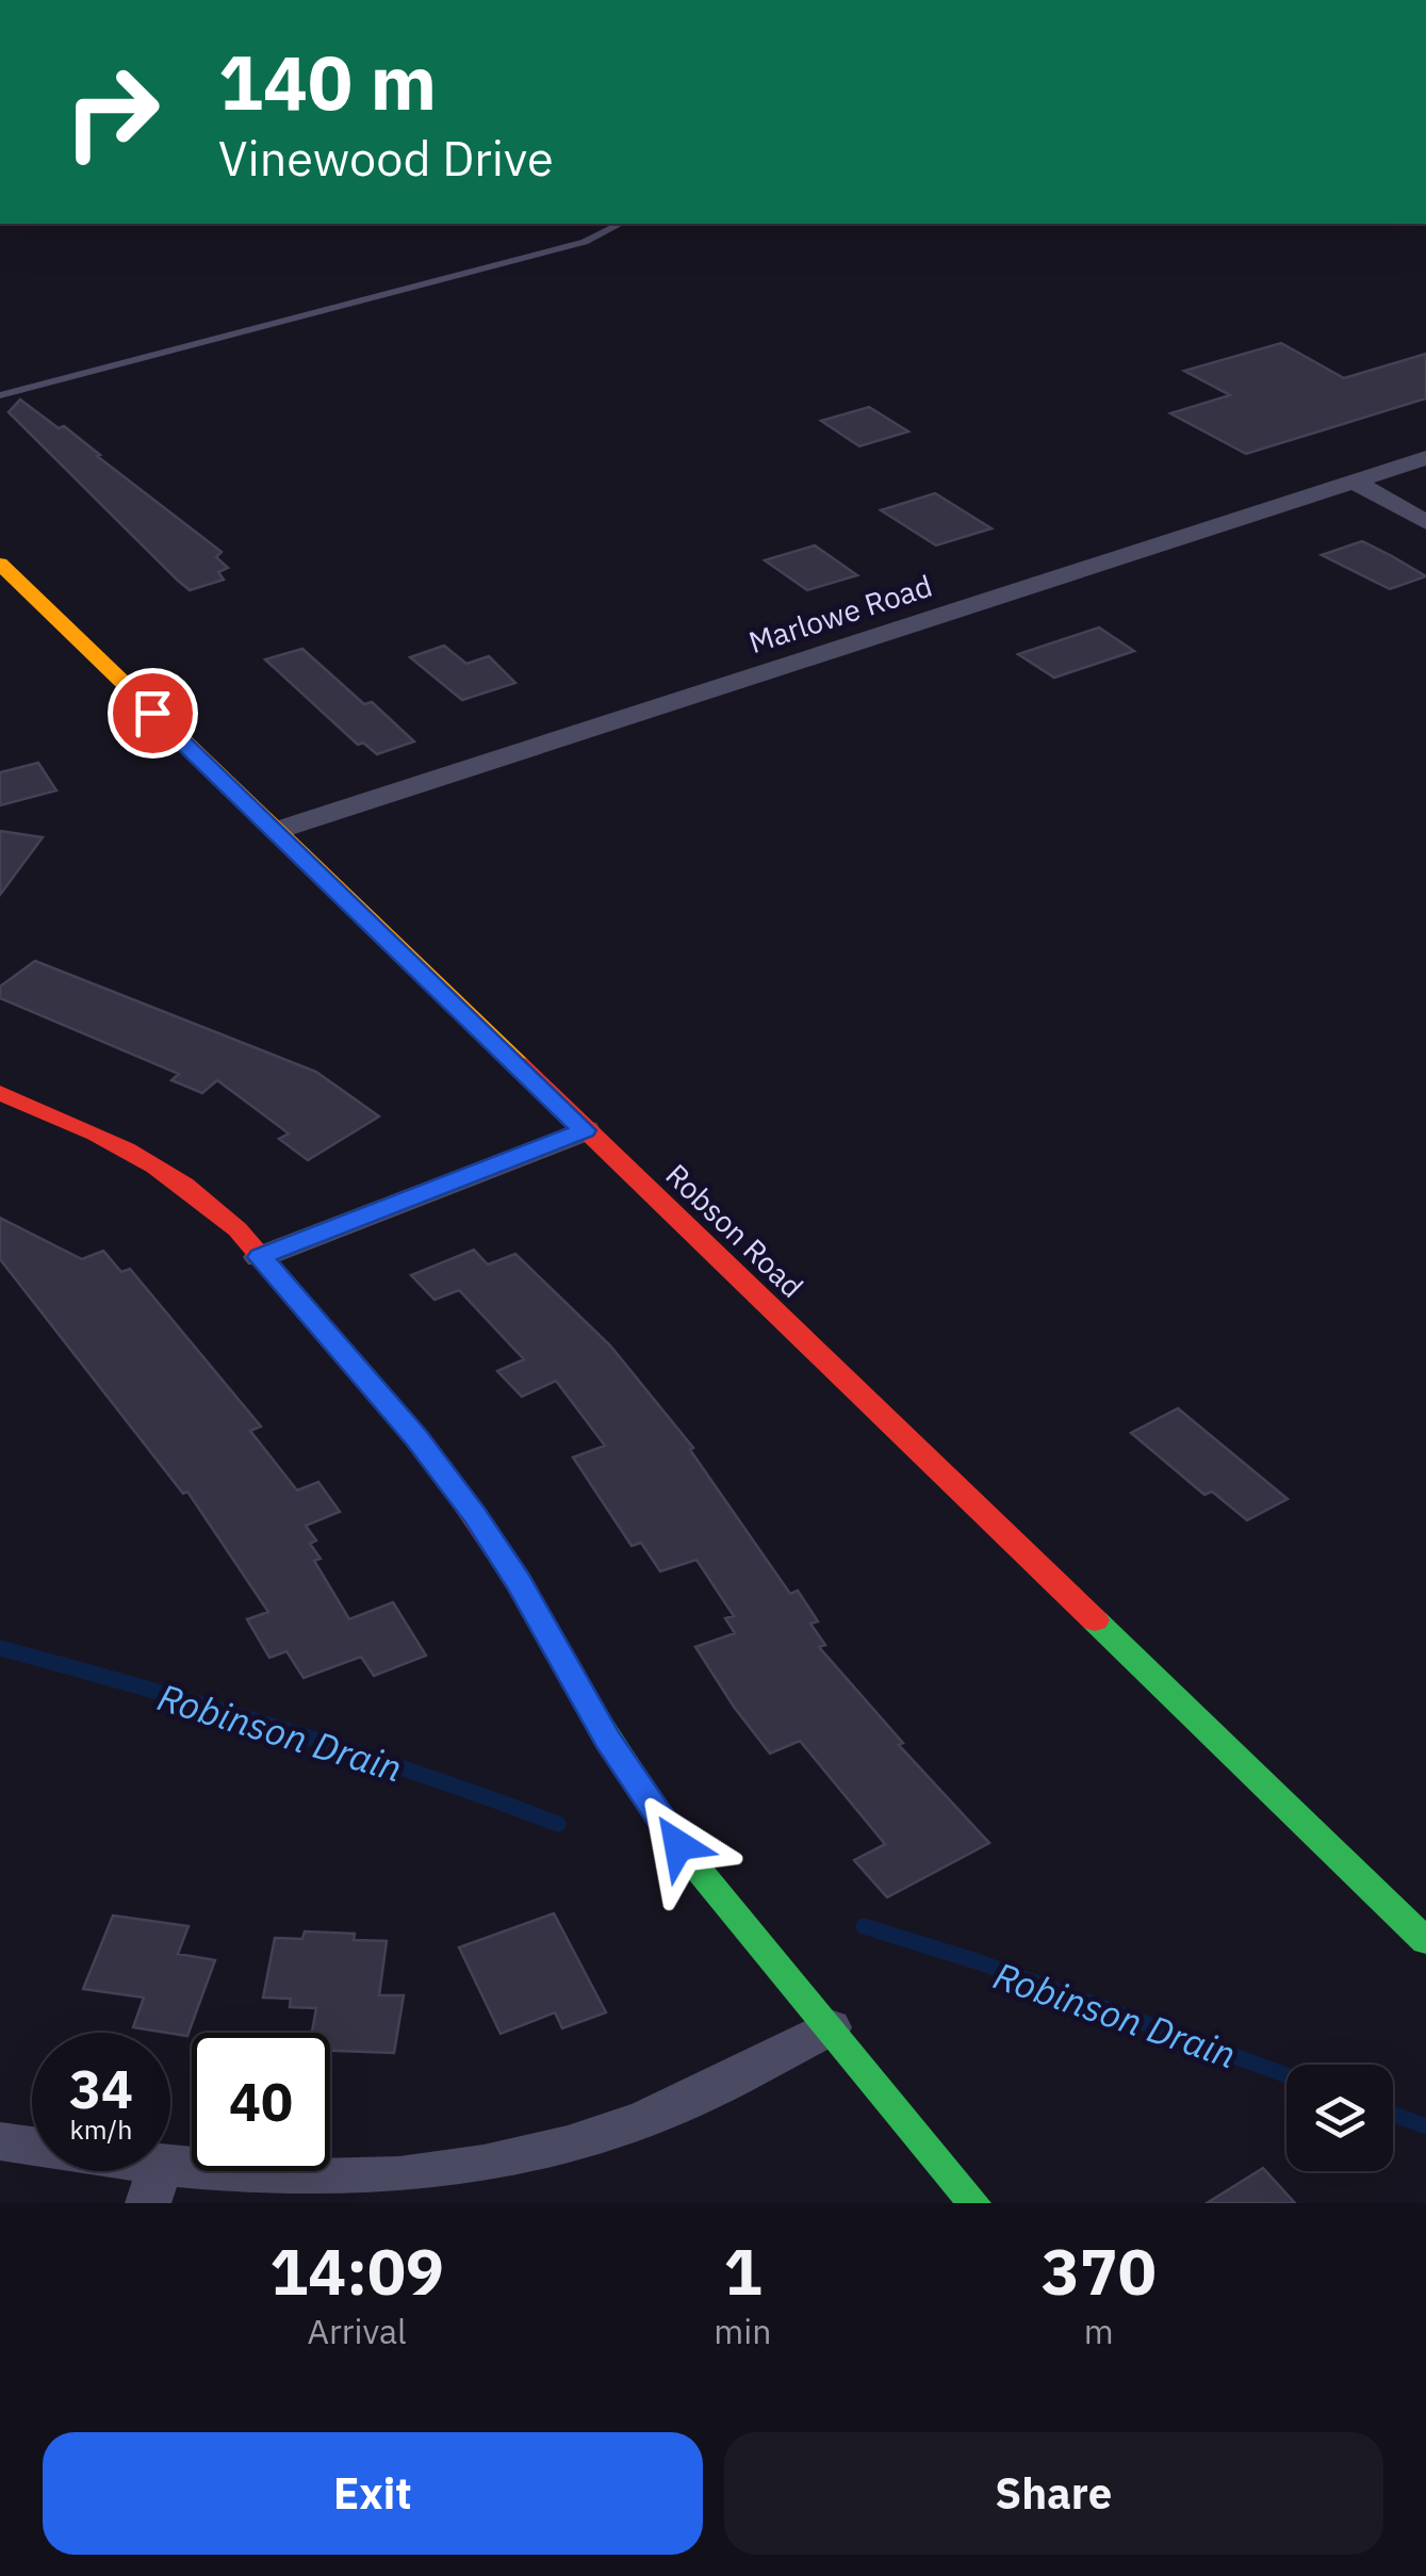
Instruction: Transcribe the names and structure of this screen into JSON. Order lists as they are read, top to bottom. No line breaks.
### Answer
{"streets":{"street":["Marlowe Road","Robson Road"]},"crossings":[["Marlowe Road","Robson Road"]],"water":["Robinson Drain"],"page":{"turn":["140 m","Vinewood Drive"],"speed":"34 km/h","limit":"40","eta":["14:09","Arrival","1","min","370","m"],"buttons":["Exit","Share"]}}
